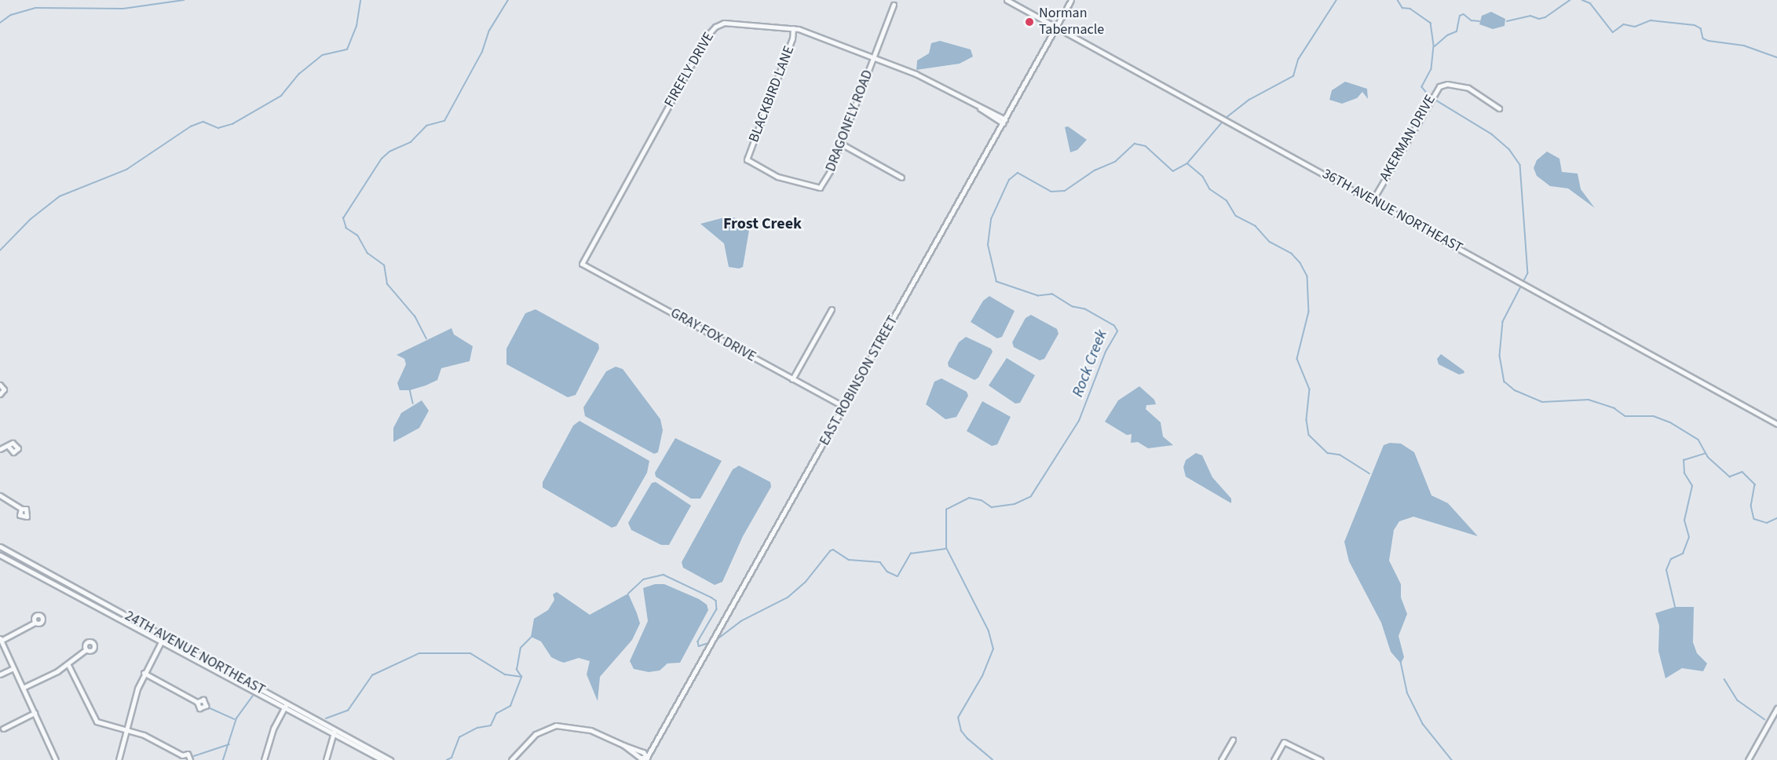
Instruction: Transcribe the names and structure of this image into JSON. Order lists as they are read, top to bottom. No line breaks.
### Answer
{"streets":{"street":["FIREFLY DRIVE","BLACKBIRD LANE","DRAGONFLY ROAD","AKERMAN DRIVE","36TH AVENUE NORTHEAST","GRAY FOX DRIVE","EAST ROBINSON STREET","24TH AVENUE NORTHEAST"]},"crossings":[["FIREFLY DRIVE","BLACKBIRD LANE"],["FIREFLY DRIVE","DRAGONFLY ROAD"],["FIREFLY DRIVE","GRAY FOX DRIVE"],["FIREFLY DRIVE","EAST ROBINSON STREET"],["BLACKBIRD LANE","DRAGONFLY ROAD"],["AKERMAN DRIVE","36TH AVENUE NORTHEAST"],["36TH AVENUE NORTHEAST","EAST ROBINSON STREET"],["GRAY FOX DRIVE","EAST ROBINSON STREET"]],"districts":["Frost Creek"],"water":["Rock Creek"],"places":["Norman Tabernacle"]}
